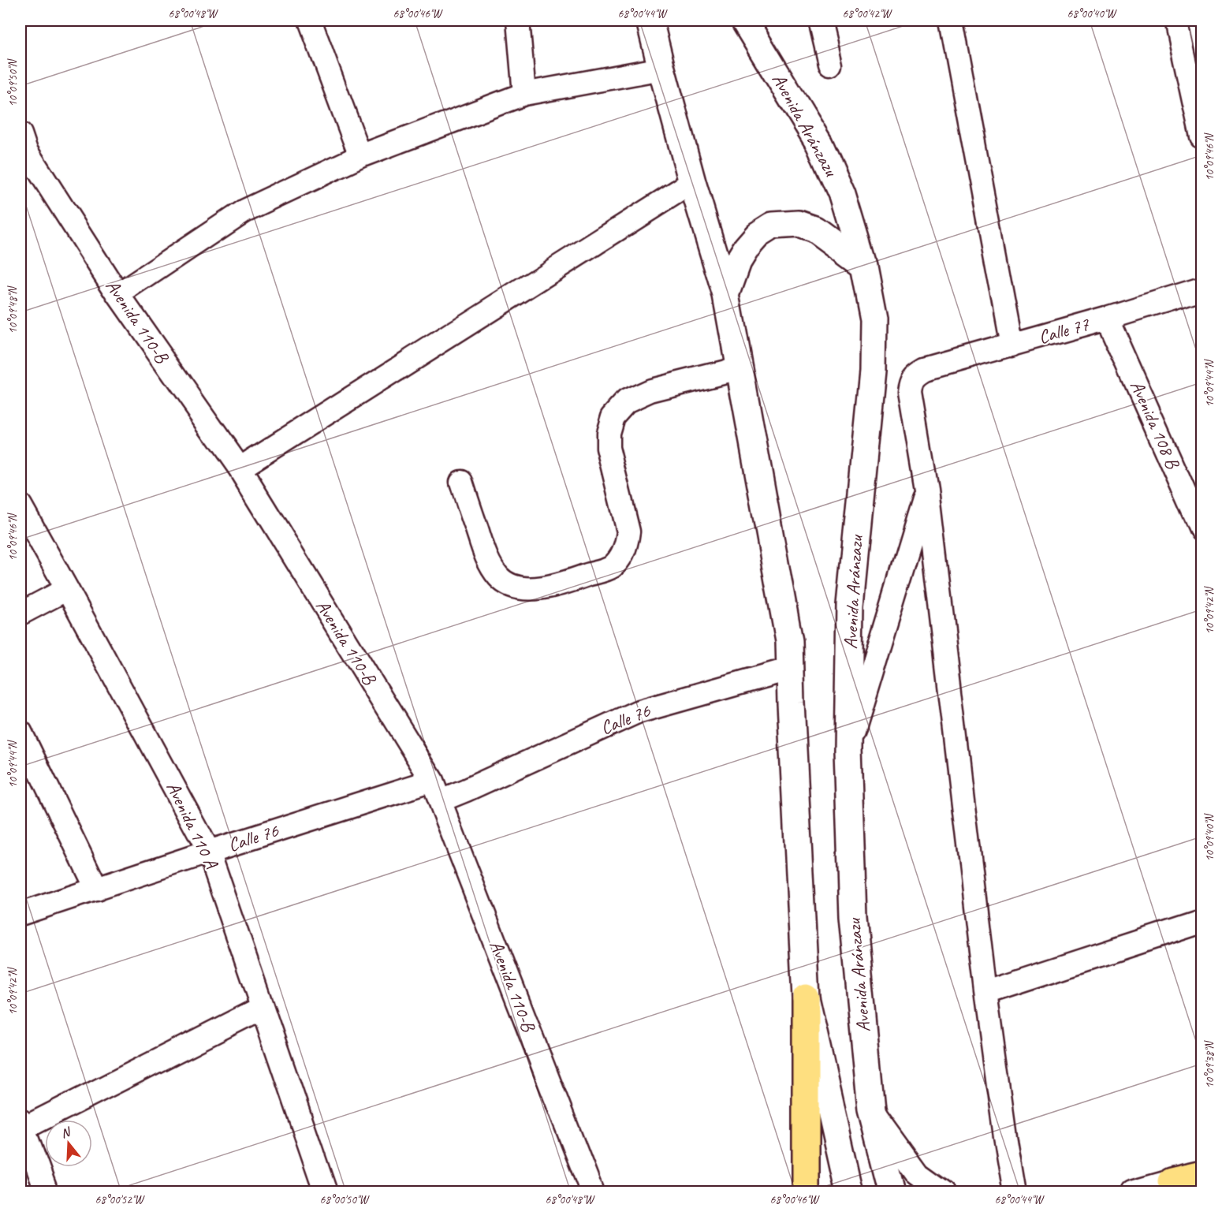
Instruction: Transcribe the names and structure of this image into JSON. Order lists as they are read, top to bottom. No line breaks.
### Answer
{"streets":{"main road":["Avenida Aránzazu"],"street":["Avenida 110-B","Calle 77","Avenida 108 B","Calle 76","Avenida 110 A"]},"crossings":[["Avenida 110-B","Calle 76"],["Calle 77","Avenida 108 B"],["Calle 76","Avenida 110 A"]],"north":"top","coordinates":["68°00'48\"W","68°00'46\"W","68°00'44\"W","68°00'42\"W","68°00'40\"W","10°09'50\"N","10°09'46\"N","10°09'48\"N","10°09'44\"N","10°09'42\"N","10°09'40\"N","10°09'38\"N","68°00'52\"W","68°00'50\"W"]}
